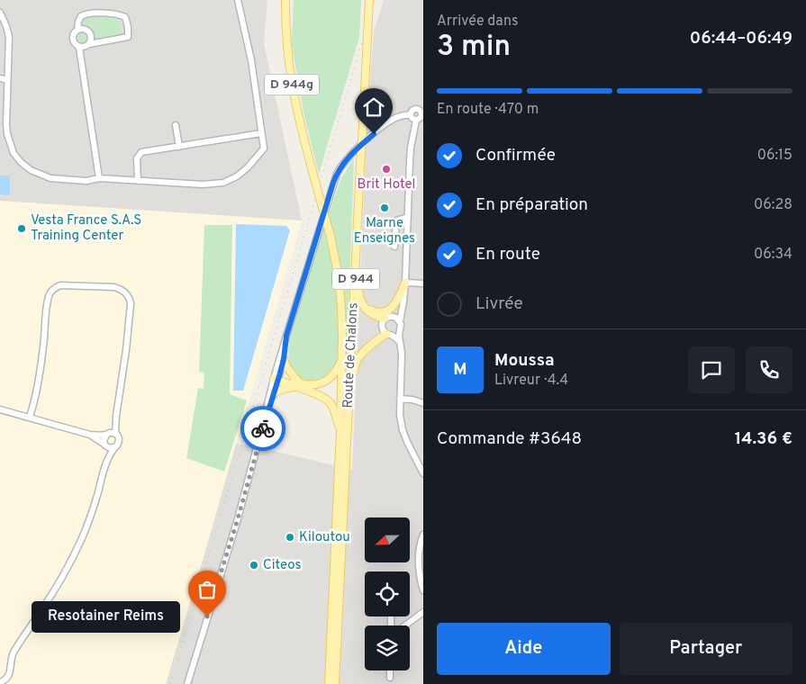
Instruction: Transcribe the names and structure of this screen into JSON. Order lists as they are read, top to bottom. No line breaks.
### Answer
{"streets":{"main road":["D 944g","D 944","Route de Chalons"]},"places":["Brit Hotel","Marne Enseignes","Vesta France S.A.S Training Center","Kiloutou","Citeos","Resotainer Reims"],"north":"left","page":{"heading":["3 min","Arrivée dans","06:44–06:49"],"panel":["Moussa","Livreur · 4.4","Commande #3648","14.36 €"],"bar":"En route · 470 m","list":[["Confirmée","06:15"],["En préparation","06:28"],["En route","06:34"],"Livrée"],"round":"M","bubble":"Resotainer Reims","buttons":["Aide","Partager"]}}
